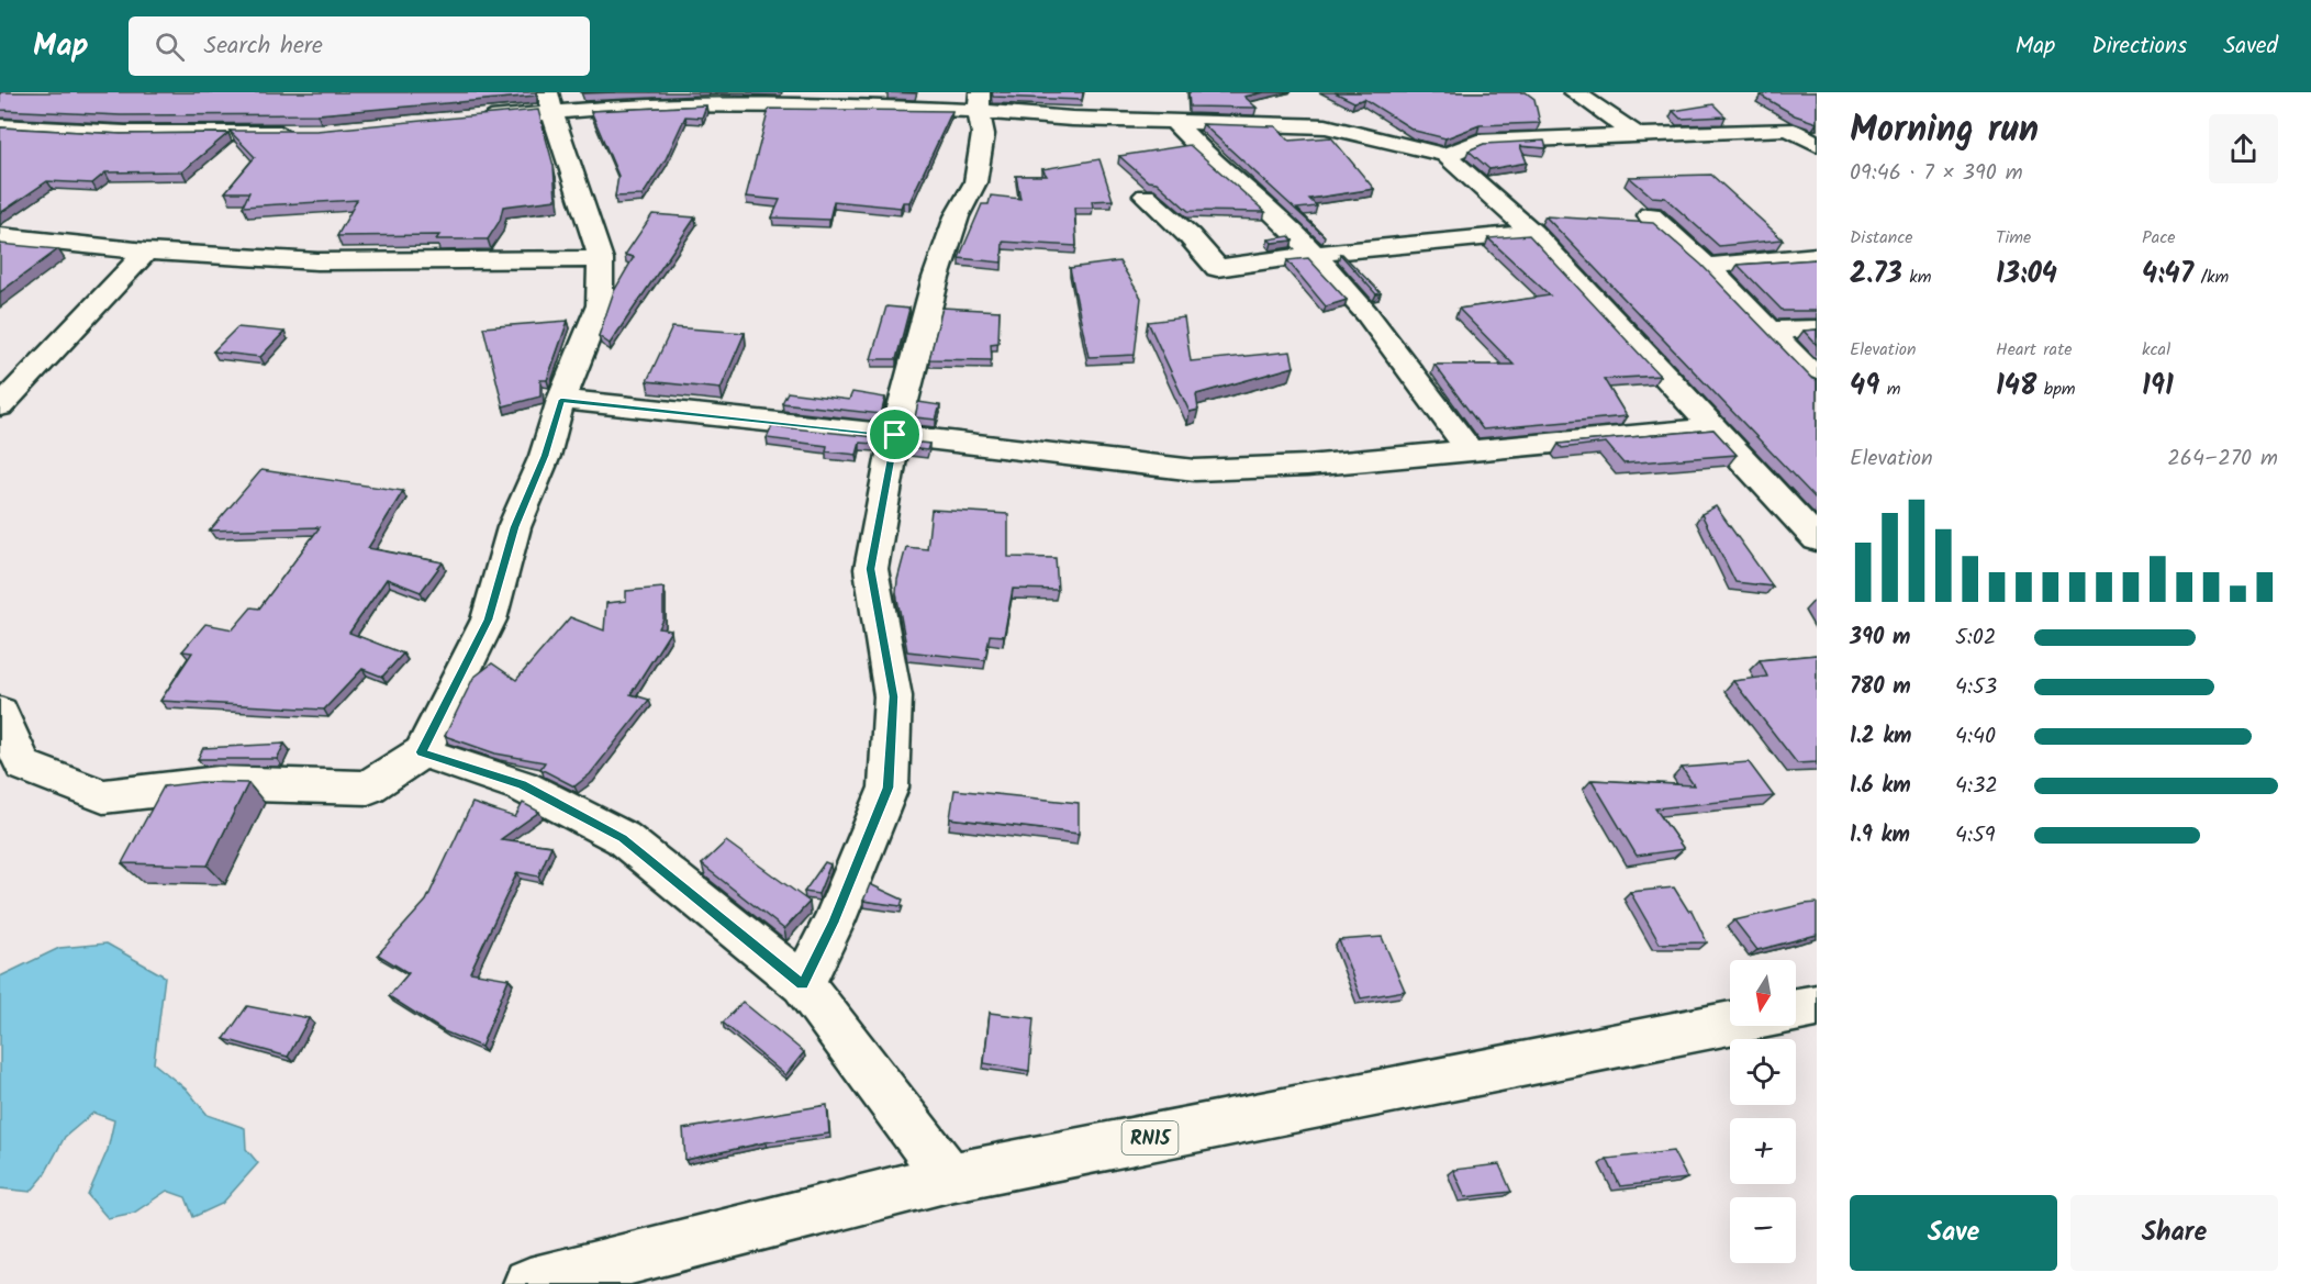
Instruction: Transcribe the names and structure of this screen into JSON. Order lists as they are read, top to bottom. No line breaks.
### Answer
{"streets":{"street":["RN15"]},"north":"bottom","page":{"header":"Map","search":"Search here","nav":["Map","Directions","Saved"],"heading":["Morning run","09:46 · 7 × 390 m"],"stats":[["Distance","2.73 km"],["Time","13:04"],["Pace","4:47 /km"],["Elevation","49 m"],["Heart rate","148 bpm"],["kcal","191"]],"chart":["Elevation","264–270 m"],"list":[{"name":"390 m","note":"5:02"},{"name":"780 m","note":"4:53"},{"name":"1.2 km","note":"4:40"},{"name":"1.6 km","note":"4:32"},{"name":"1.9 km","note":"4:59"}],"map_buttons":["+","−"],"buttons":["Save","Share"]}}
